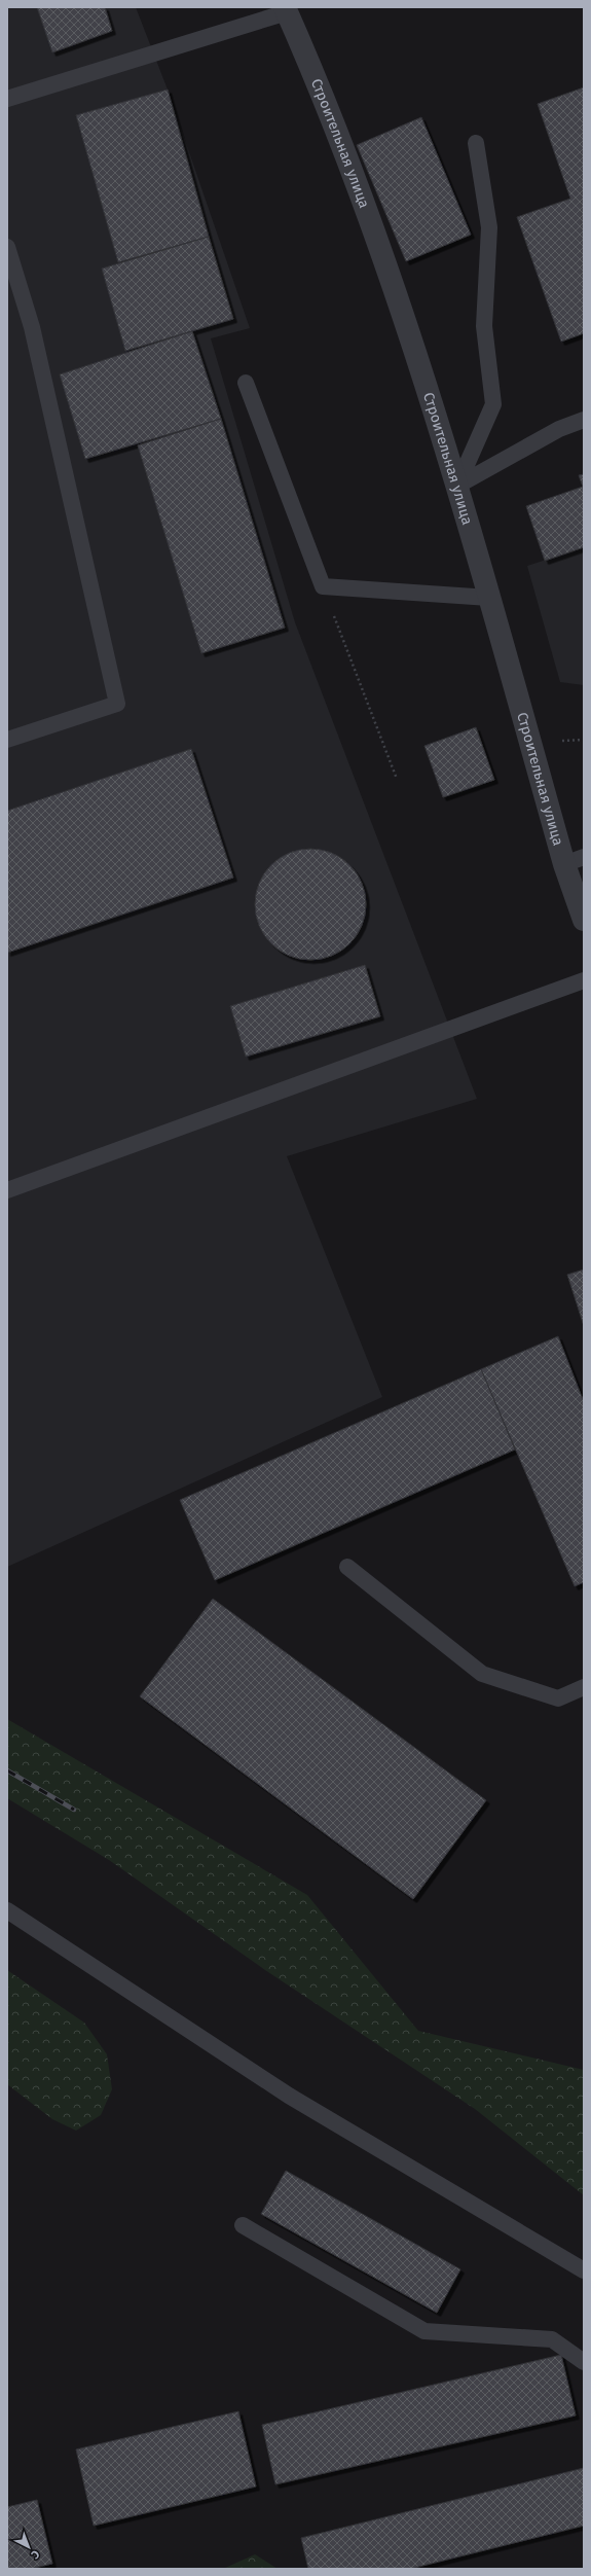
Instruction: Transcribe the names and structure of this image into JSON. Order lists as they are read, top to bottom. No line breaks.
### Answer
{"streets":{"street":["Строительная улица"]},"north":"bottom right"}
